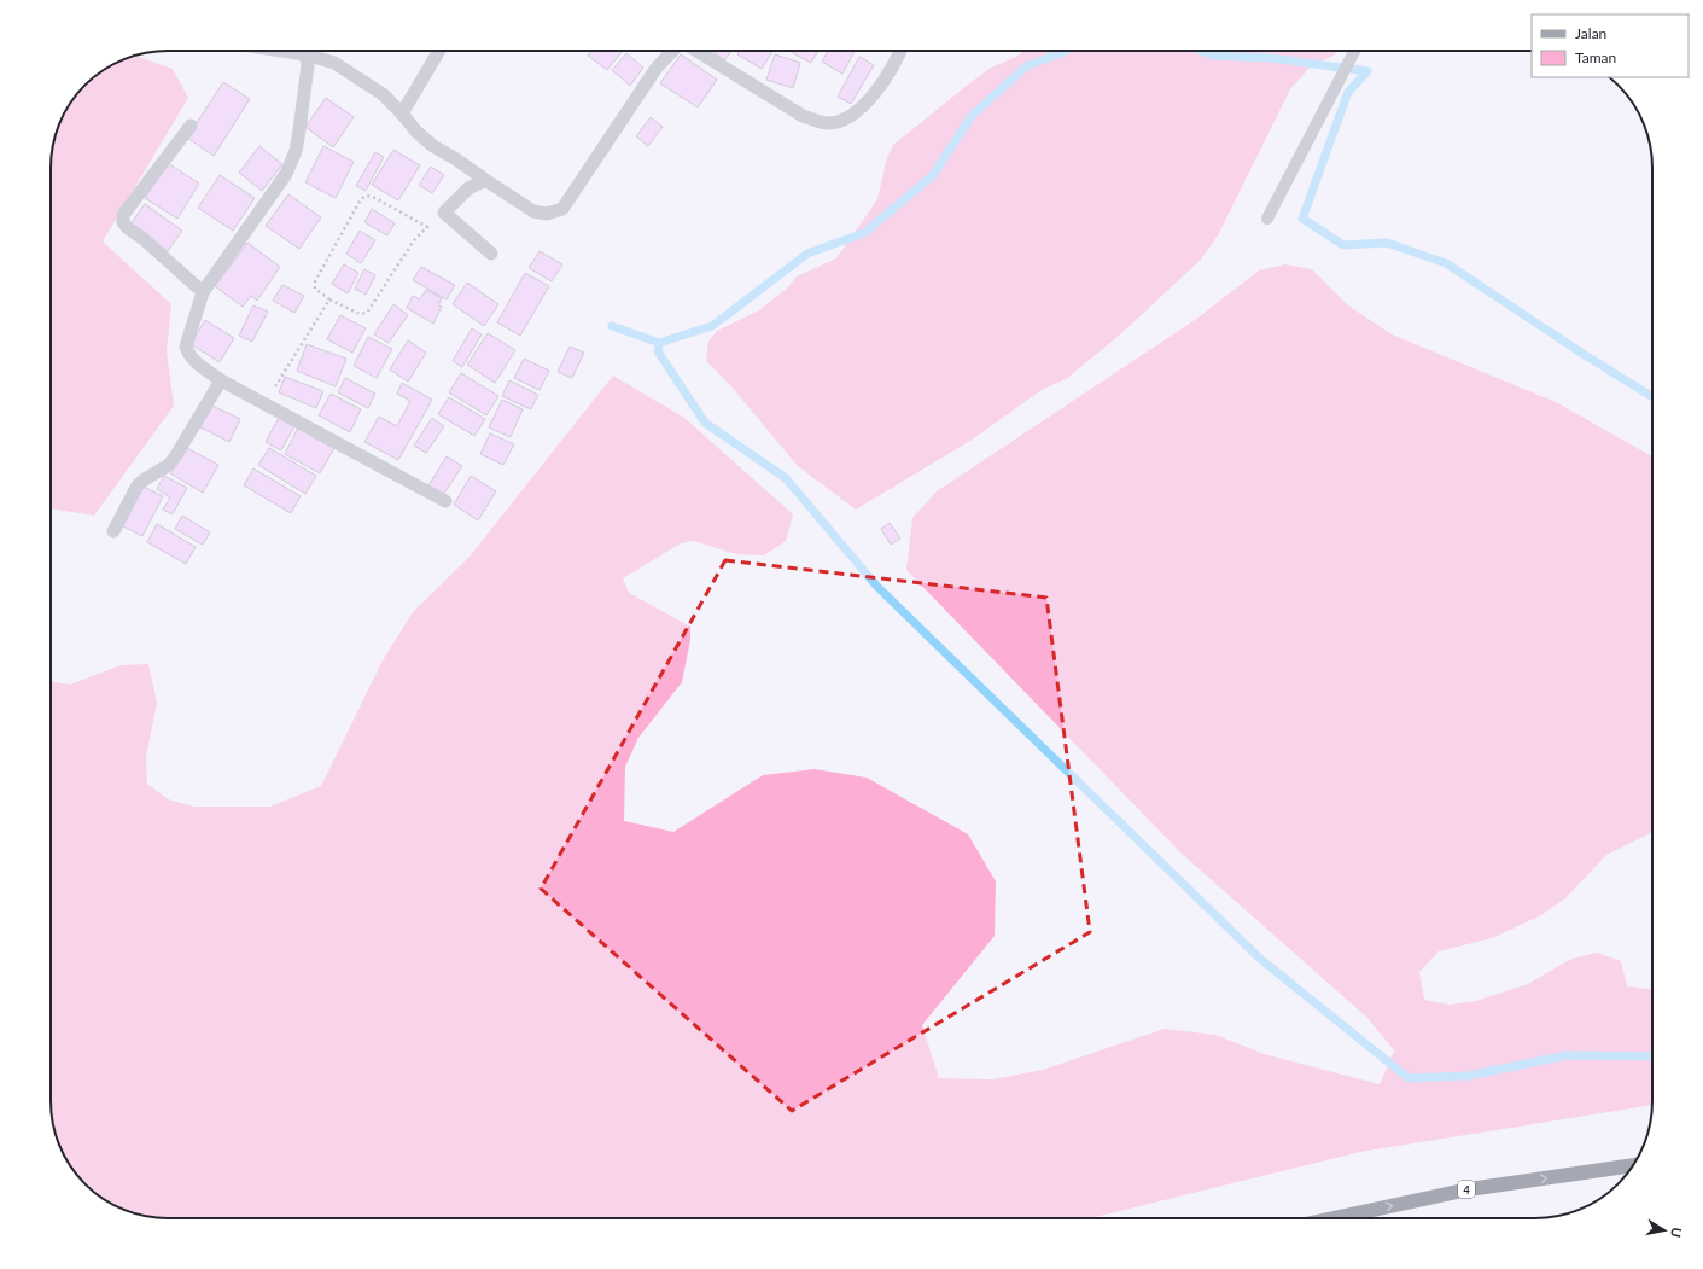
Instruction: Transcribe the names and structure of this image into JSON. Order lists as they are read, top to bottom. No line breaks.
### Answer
{"streets":{"highway":["4"]},"legend":["Jalan","Taman"],"north":"right"}
